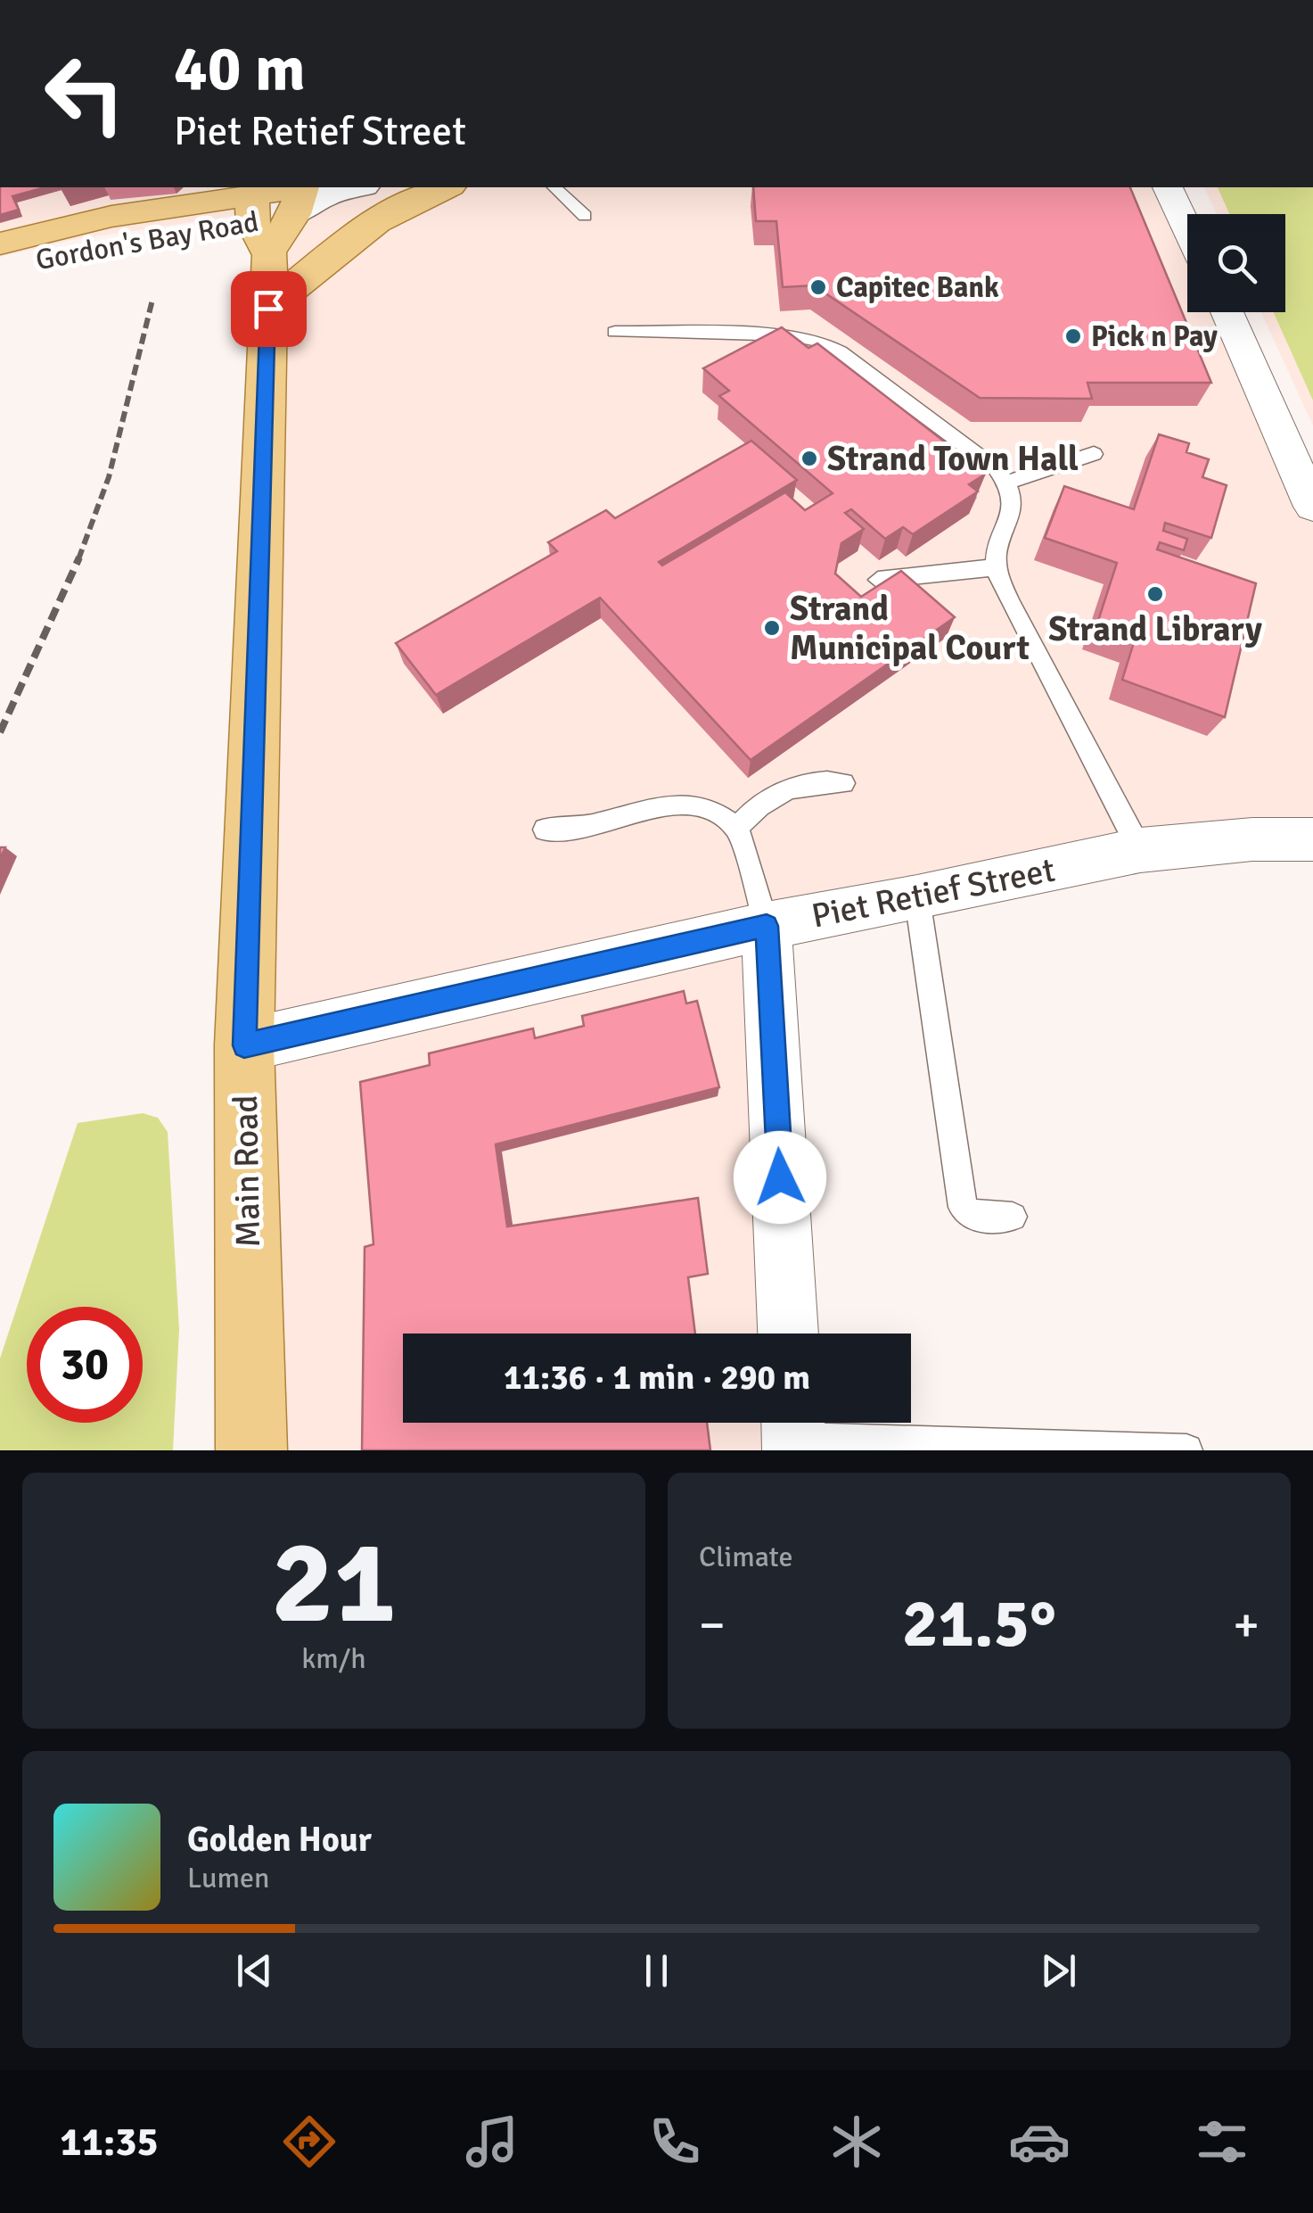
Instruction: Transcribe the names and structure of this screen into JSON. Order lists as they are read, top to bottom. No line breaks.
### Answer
{"streets":{"main road":["Gordon's Bay Road","Main Road"],"street":["Piet Retief Street"]},"crossings":[["Gordon's Bay Road","Main Road"],["Piet Retief Street","Main Road"]],"places":["Capitec Bank","Pick n Pay","Strand Town Hall","Strand Library","Strand Municipal Court"],"page":{"turn":["40 m","Piet Retief Street"],"limit":"30","trip":"11:36 · 1 min · 290 m","tile":[["21","km/h"],"Climate"],"heat":["−","21.5°","+"],"song":["Golden Hour","Lumen"],"tabs":"11:35"}}
